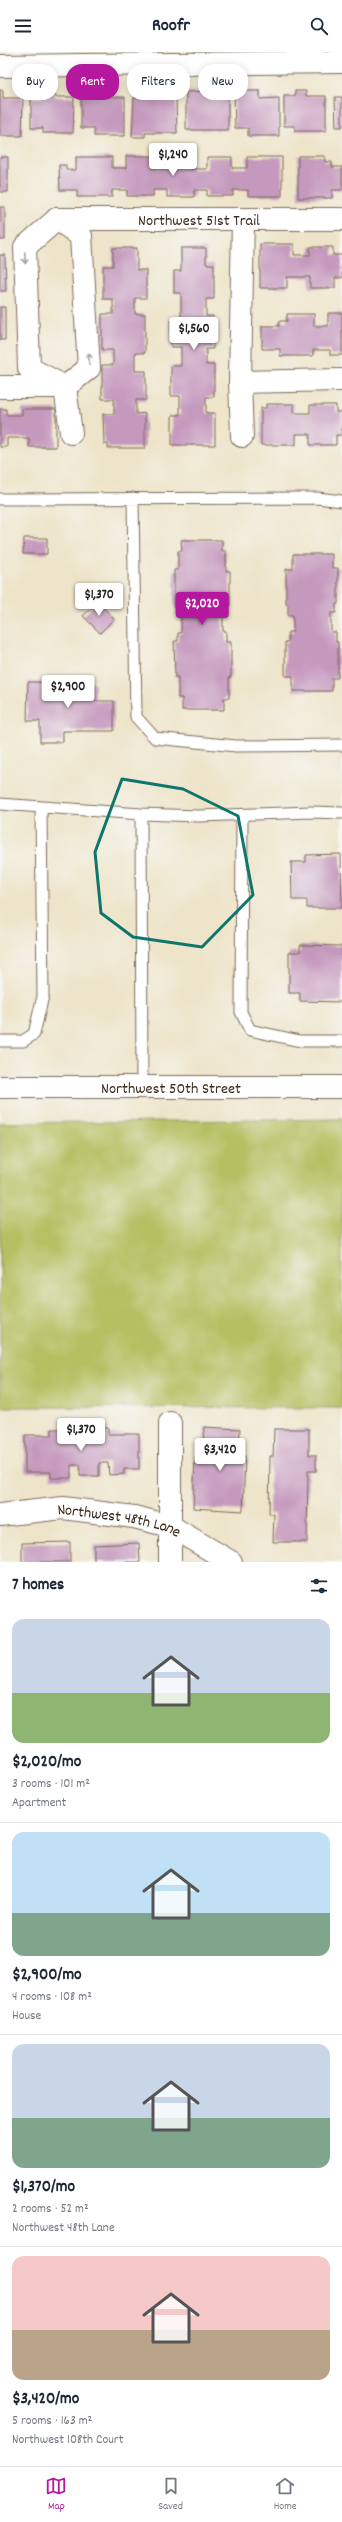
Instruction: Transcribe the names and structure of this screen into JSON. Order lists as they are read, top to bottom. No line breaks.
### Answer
{"streets":{"street":["Northwest 51st Trail","Northwest 50th Street","Northwest 48th Lane"]},"page":{"header":"Roofr","chip":["Buy","Rent","Filters","New"],"price":["$1,240","$1,560","$1,370","$2,020","$2,900","$1,370","$3,420"],"heading":"7 homes","list":[{"name":"$2,020/mo","note":"3 rooms · 101 m² · Apartment"},{"name":"$2,900/mo","note":"4 rooms · 108 m² · House"},{"name":"$1,370/mo","note":"2 rooms · 52 m² · Northwest 48th Lane"},{"name":"$3,420/mo","note":"5 rooms · 163 m² · Northwest 108th Court"}],"tabs":["Map","Saved","Home"]}}
